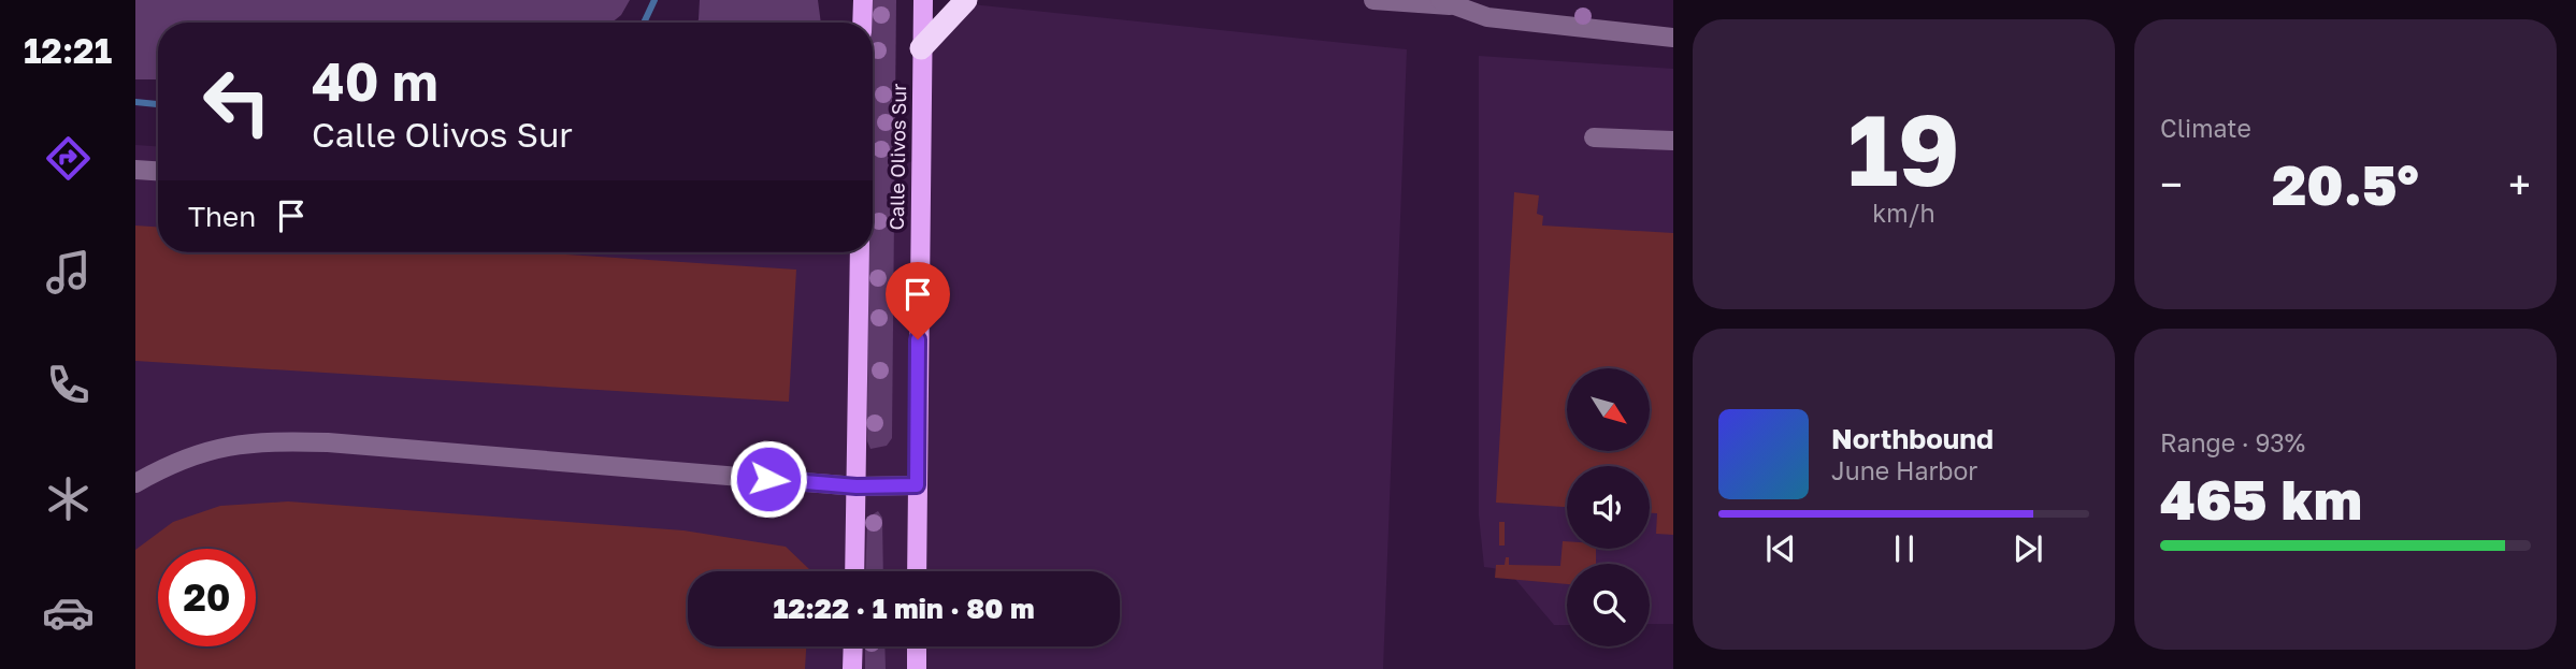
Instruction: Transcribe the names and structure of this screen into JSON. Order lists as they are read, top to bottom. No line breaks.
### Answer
{"streets":{"main road":["Calle Olivos Sur"]},"north":"bottom right","page":{"tabs":"12:21","tile":[["19","km/h"],"Climate",["Range · 93%","465 km"]],"turn":["40 m","Calle Olivos Sur"],"heat":["−","20.5°","+"],"then":"Then","song":["Northbound","June Harbor"],"limit":"20","trip":"12:22 · 1 min · 80 m"}}
